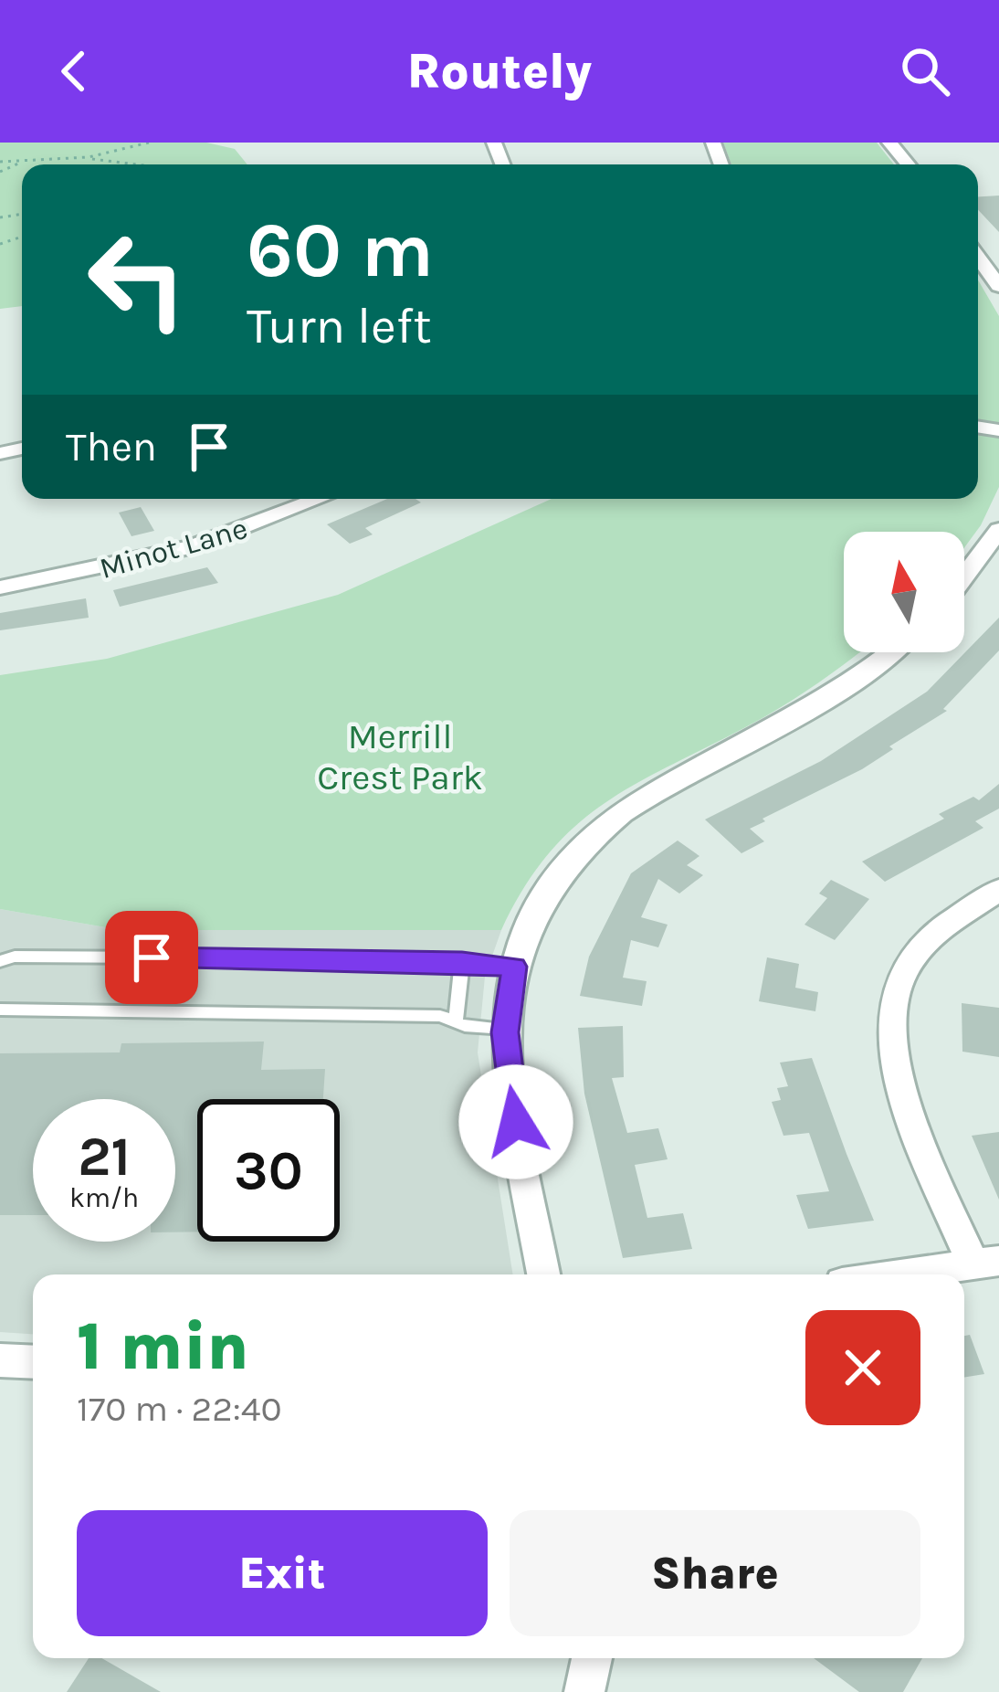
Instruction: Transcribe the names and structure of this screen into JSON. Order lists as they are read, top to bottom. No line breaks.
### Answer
{"streets":{"street":["Minot Lane"]},"parks":["Merrill Crest Park"],"north":"top","page":{"header":"Routely","turn":["60 m","Turn left"],"then":"Then","speed":"21 km/h","limit":"30","heading":["1 min","170 m · 22:40"],"buttons":["Exit","Share"]}}
